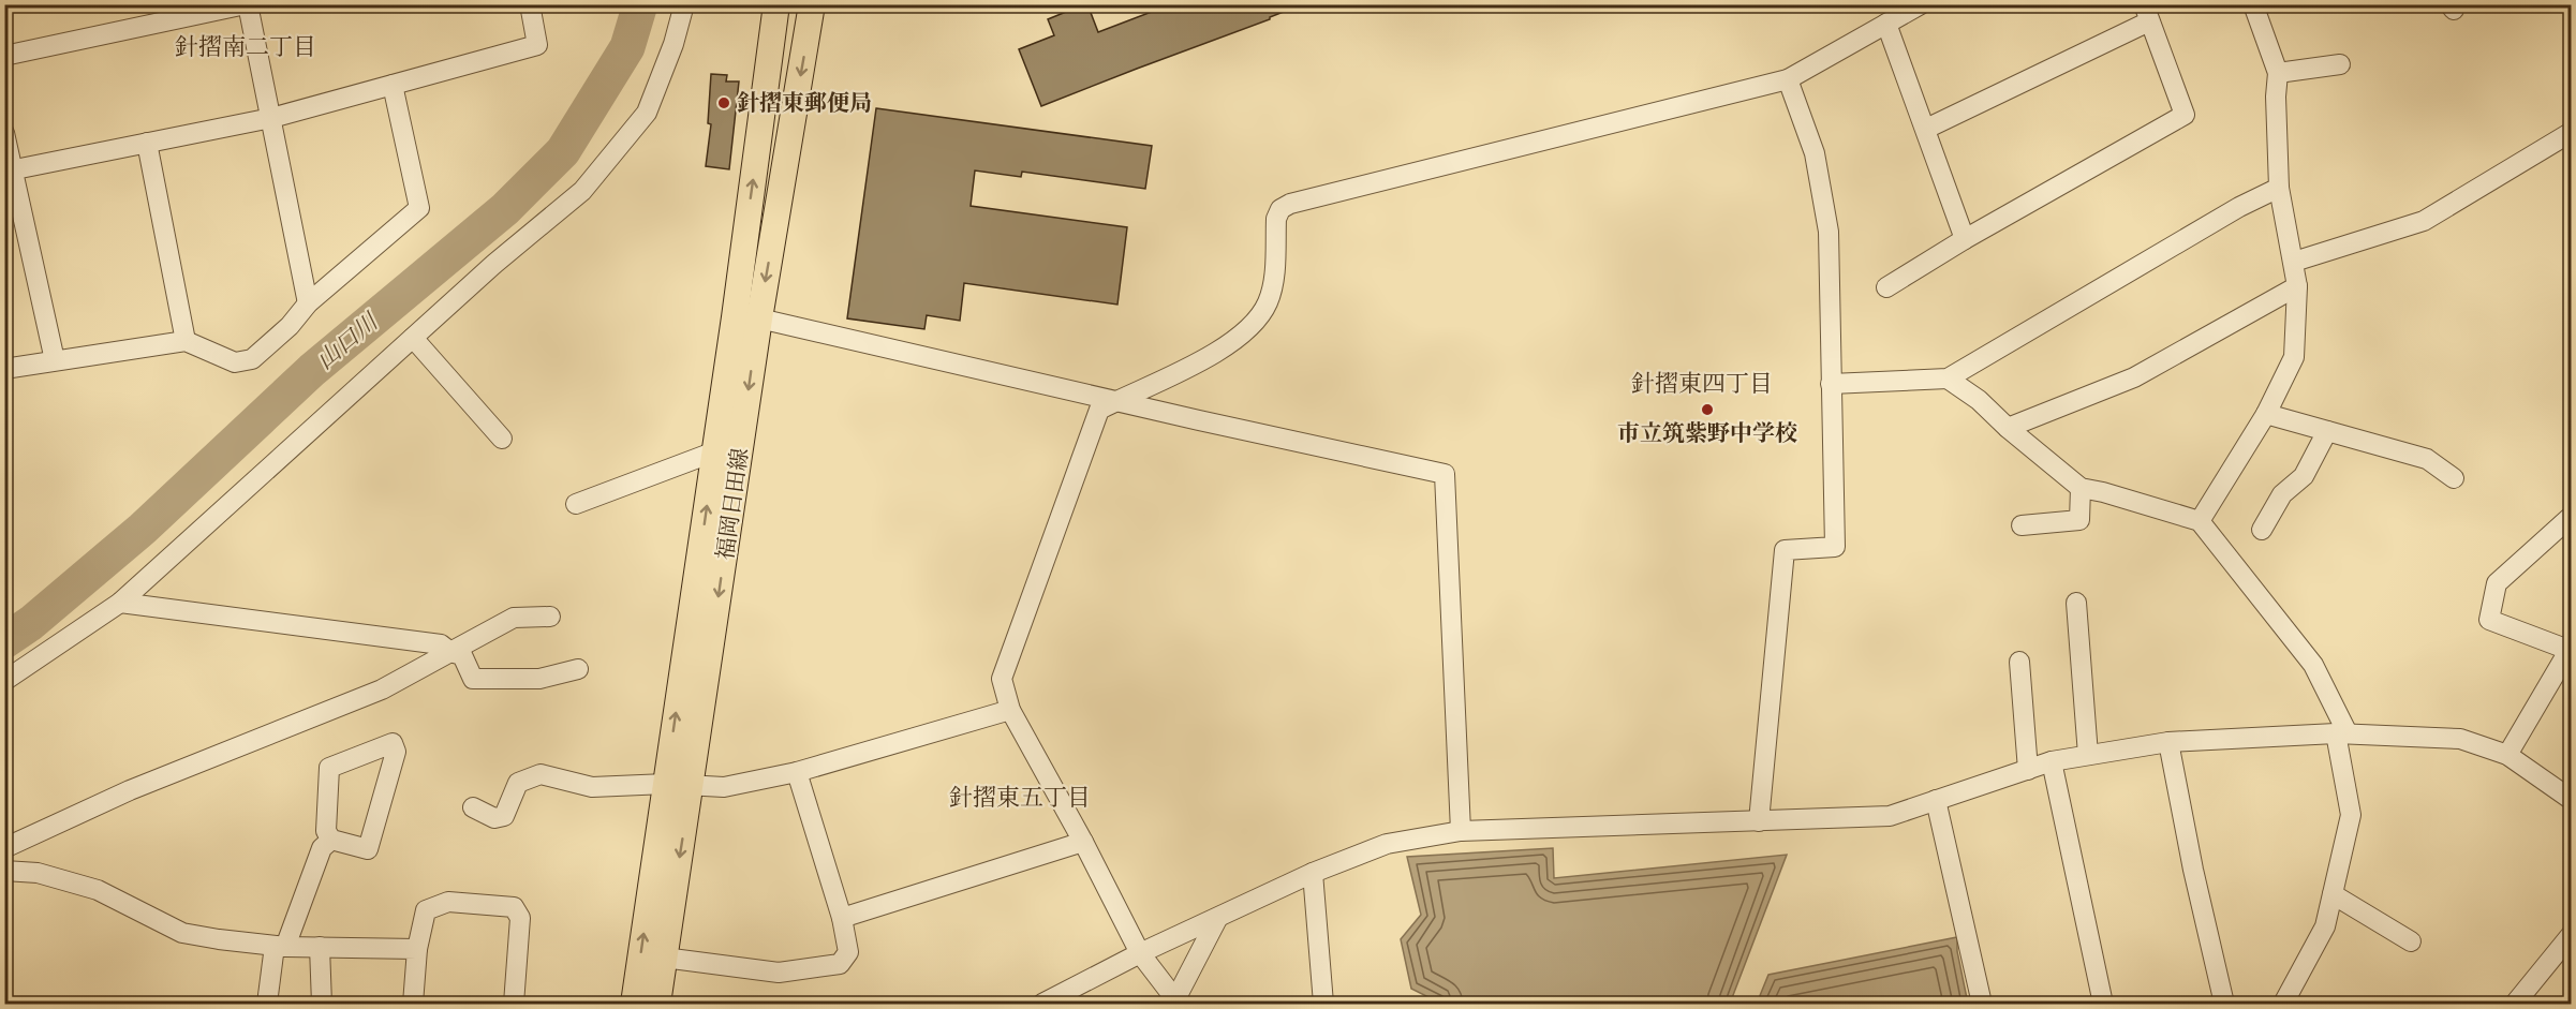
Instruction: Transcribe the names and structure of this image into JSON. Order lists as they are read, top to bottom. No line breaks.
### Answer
{"streets":{"main road":["福岡日田線"]},"districts":["針摺南二丁目","針摺東四丁目","針摺東五丁目"],"water":["山口川"],"places":["針摺東郵便局","市立筑紫野中学校"]}
